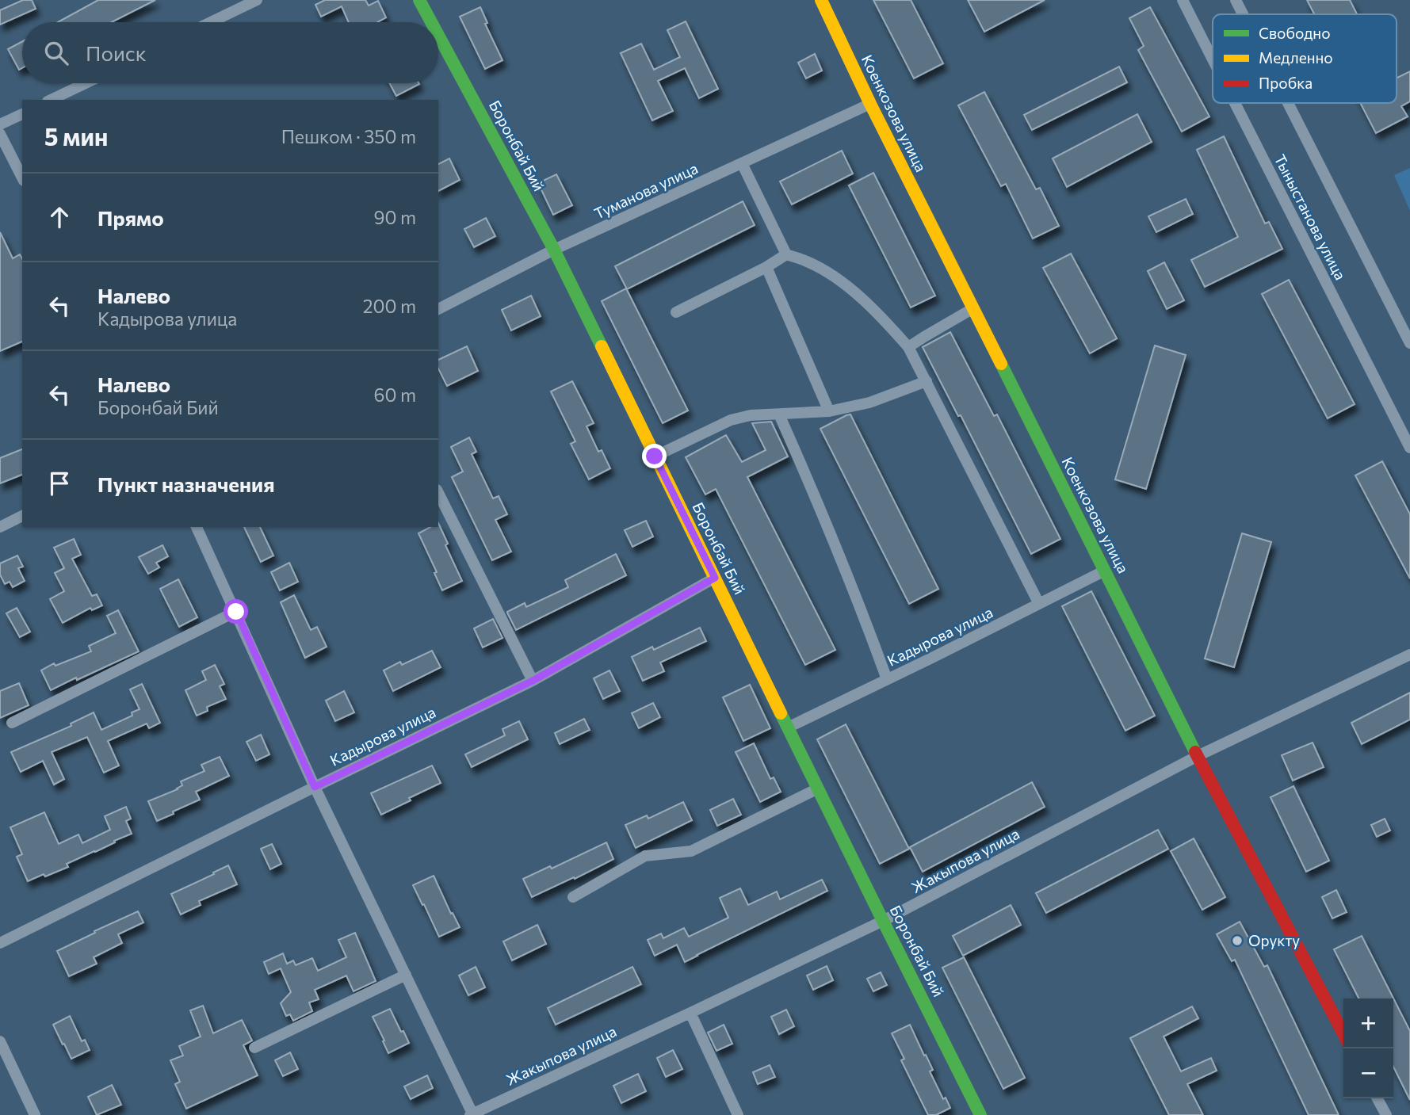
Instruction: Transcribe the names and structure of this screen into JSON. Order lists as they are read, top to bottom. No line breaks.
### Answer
{"streets":{"street":["Коенкозова улица","Боронбай Бий","Туманова улица","Тыныстанова улица","Кадырова улица","Жакыпова улица"]},"crossings":[["Коенкозова улица","Туманова улица"],["Коенкозова улица","Кадырова улица"],["Коенкозова улица","Жакыпова улица"],["Боронбай Бий","Туманова улица"],["Боронбай Бий","Кадырова улица"],["Боронбай Бий","Жакыпова улица"]],"places":["Орукту"],"legend":["Свободно","Медленно","Пробка"],"page":{"search":"Поиск","heading":["5 мин","Пешком · 350 m"],"list":[["Прямо","90 m"],["Налево","Кадырова улица","200 m"],["Налево","Боронбай Бий","60 m"],"Пункт назначения"],"map_buttons":["+","−"]}}
